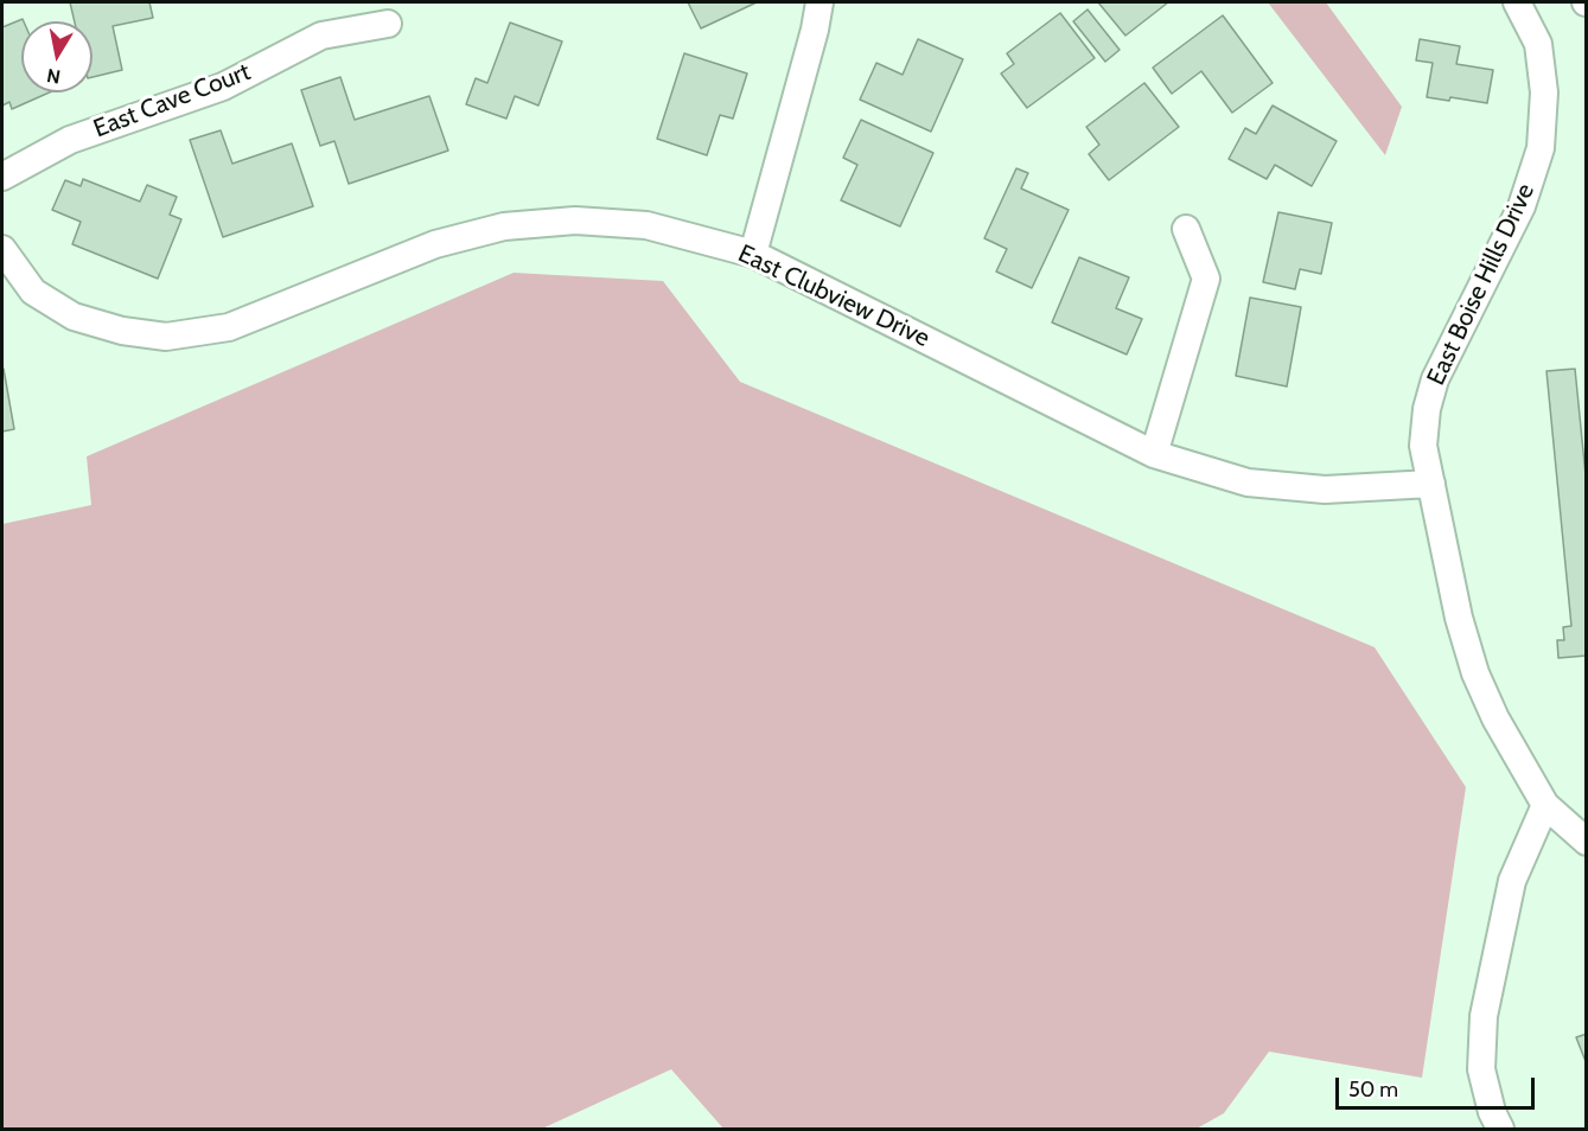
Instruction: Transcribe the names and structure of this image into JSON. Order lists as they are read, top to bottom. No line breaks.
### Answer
{"streets":{"street":["East Cave Court","East Boise Hills Drive","East Clubview Drive"]},"crossings":[["East Boise Hills Drive","East Clubview Drive"]],"scale_bar":"50 m","north":"bottom"}
